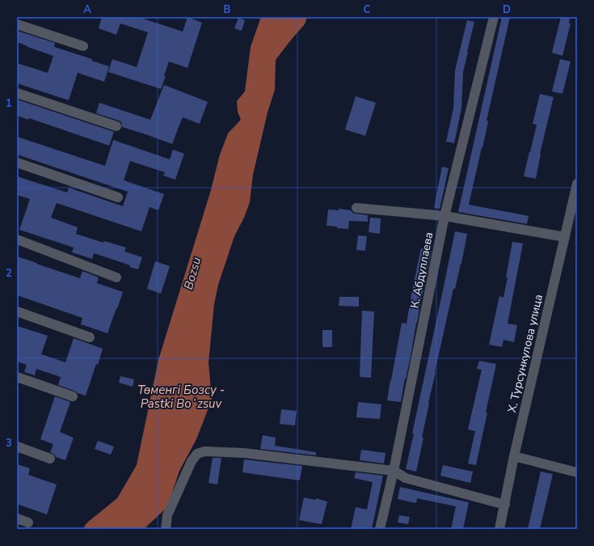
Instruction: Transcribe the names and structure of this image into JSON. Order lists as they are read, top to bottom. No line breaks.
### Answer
{"streets":{"street":["К. Абдуллаева","Х. Турсункулова улица"]},"water":["Bozsu","Төменгі Бозсу - Pastki Boʻzsuv"],"grid":{"columns":["A","B","C","D"],"rows":["1","2","3"]}}
